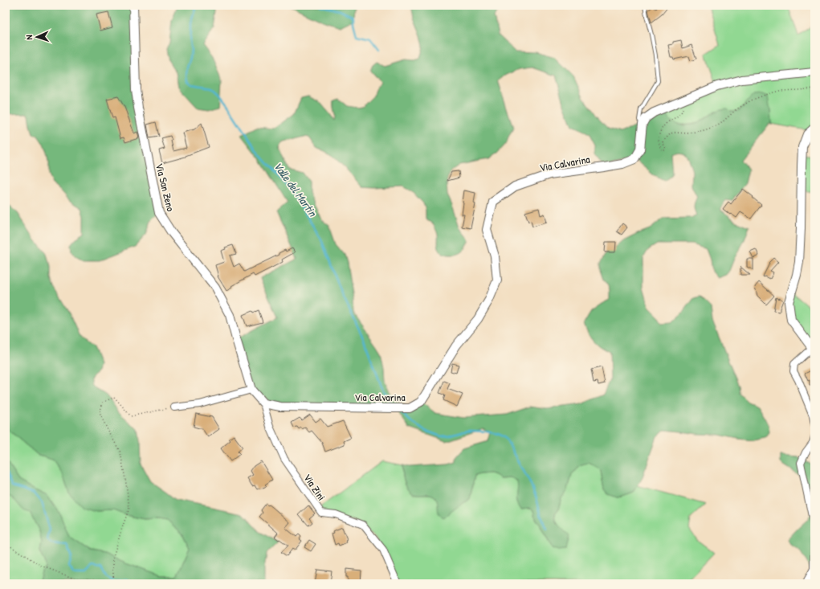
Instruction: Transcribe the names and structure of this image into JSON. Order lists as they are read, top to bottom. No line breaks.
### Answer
{"streets":{"street":["Via Calvarina","Via San Zeno","Via Zini"]},"crossings":[["Via Calvarina","Via Zini"]],"water":["Valle del Martin"],"north":"left"}
